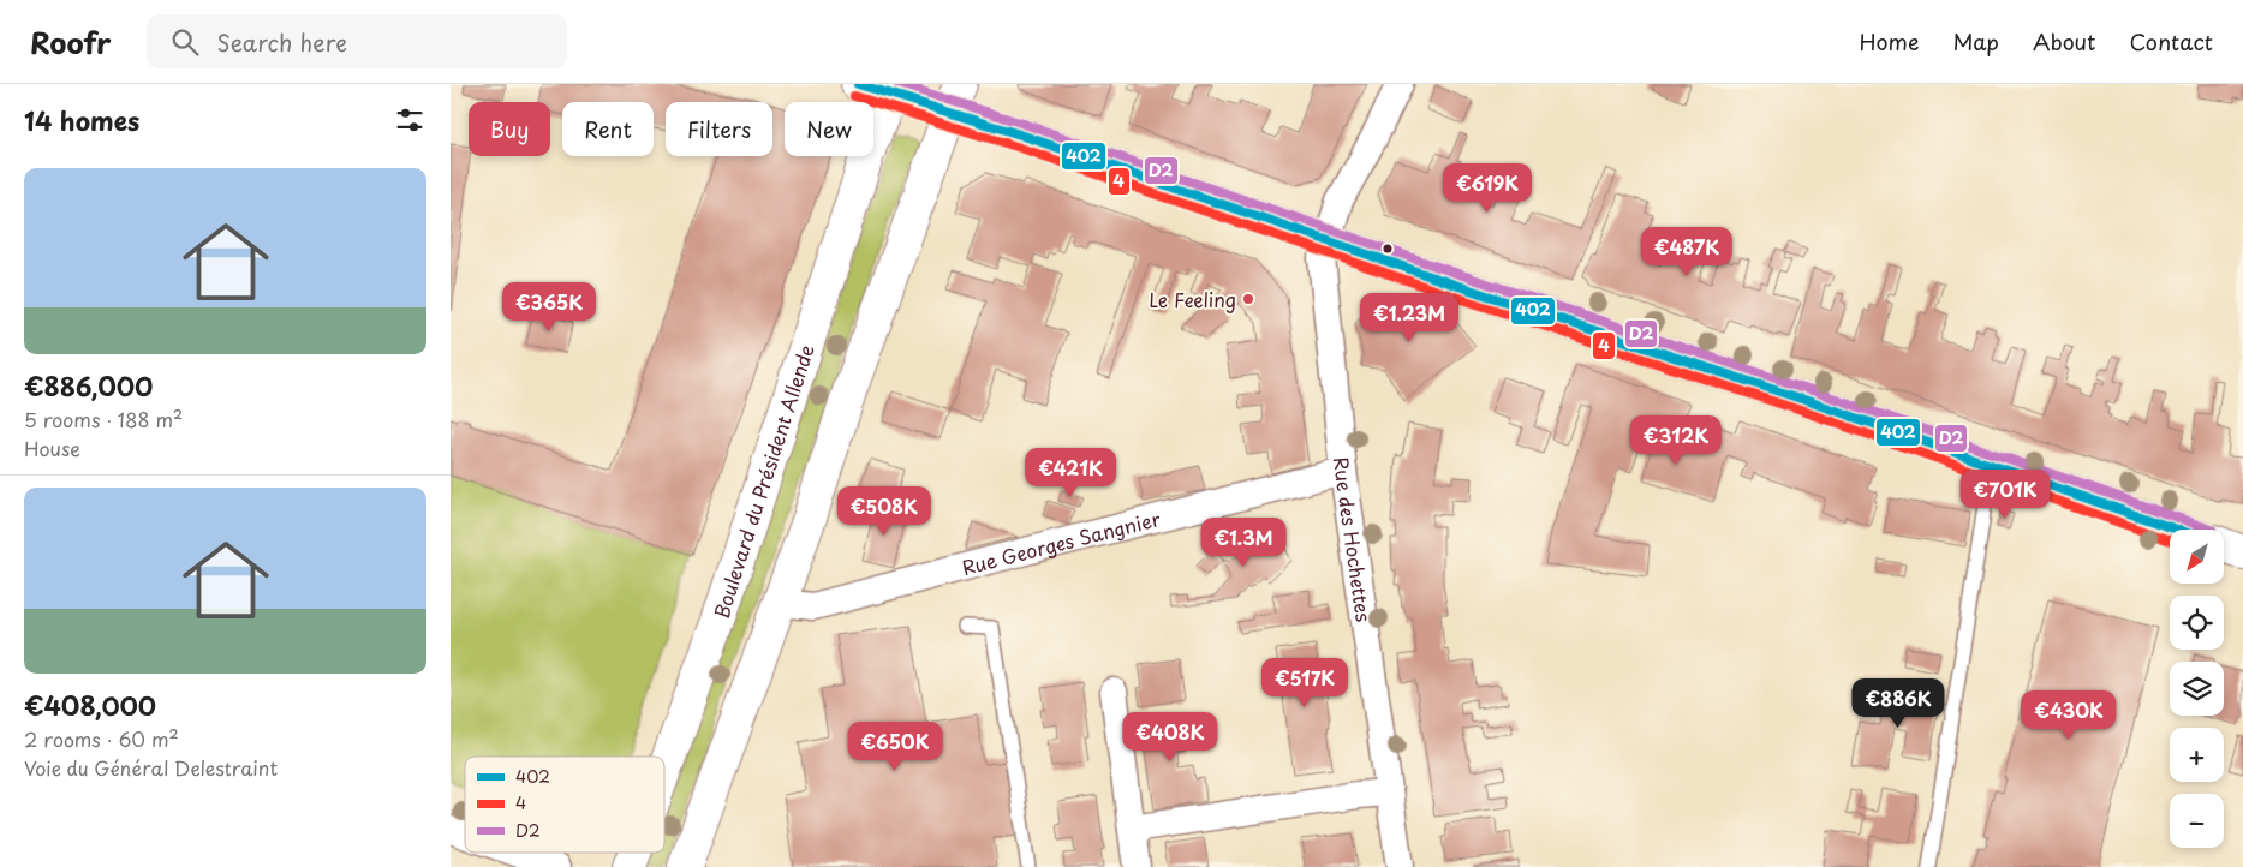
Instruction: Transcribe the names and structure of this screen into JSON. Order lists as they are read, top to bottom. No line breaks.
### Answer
{"streets":{"main road":["Boulevard du Président Allende"],"street":["Rue des Hochettes","Rue Georges Sangnier"]},"crossings":[["Rue des Hochettes","Rue Georges Sangnier"]],"places":["Le Feeling"],"lines":["transit line 402","transit line D2","transit line 4"],"legend":["402","4","D2"],"north":"bottom left","page":{"header":"Roofr","search":"Search here","nav":["Home","Map","About","Contact"],"heading":"14 homes","chip":["Buy","Rent","Filters","New"],"list":[{"name":"€886,000","note":"5 rooms · 188 m² · House"},{"name":"€408,000","note":"2 rooms · 60 m² · Voie du Général Delestraint"}],"price":["€619K","€487K","€365K","€1.23M","€312K","€421K","€701K","€508K","€1.3M","€517K","€886K","€430K","€408K","€650K"],"map_buttons":["+","−"]}}
